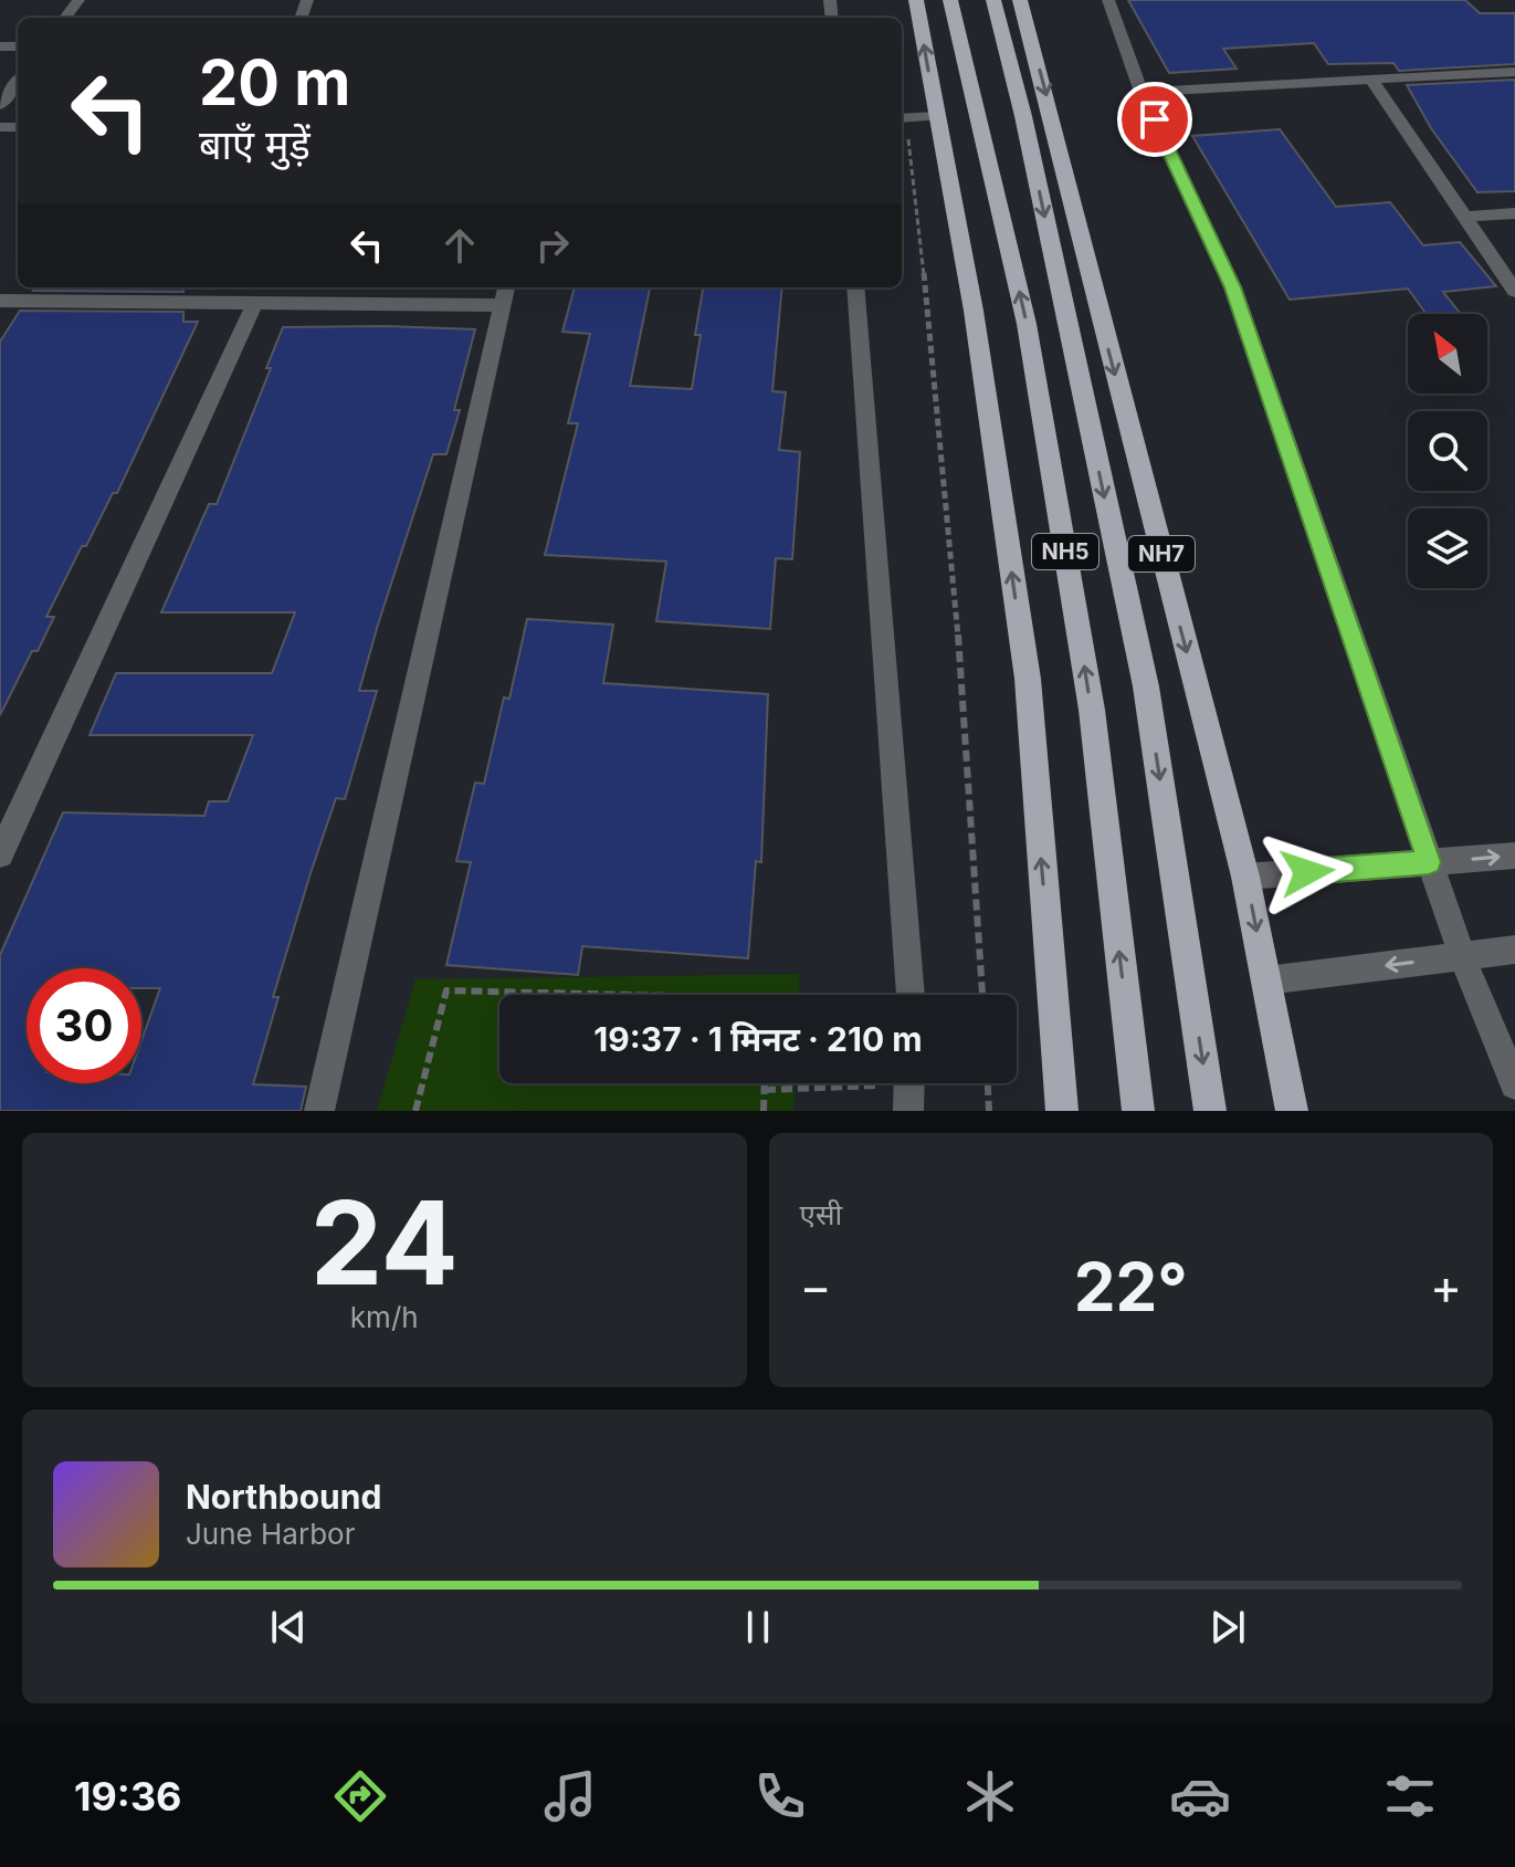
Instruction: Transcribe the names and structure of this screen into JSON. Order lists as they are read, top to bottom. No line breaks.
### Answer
{"streets":{"highway":["NH5","NH7"]},"north":"top left","page":{"turn":["20 m","बाएँ मुड़ें"],"limit":"30","trip":"19:37 · 1 मिनट · 210 m","tile":[["24","km/h"],"एसी"],"heat":["−","22°","+"],"song":["Northbound","June Harbor"],"tabs":"19:36"}}
